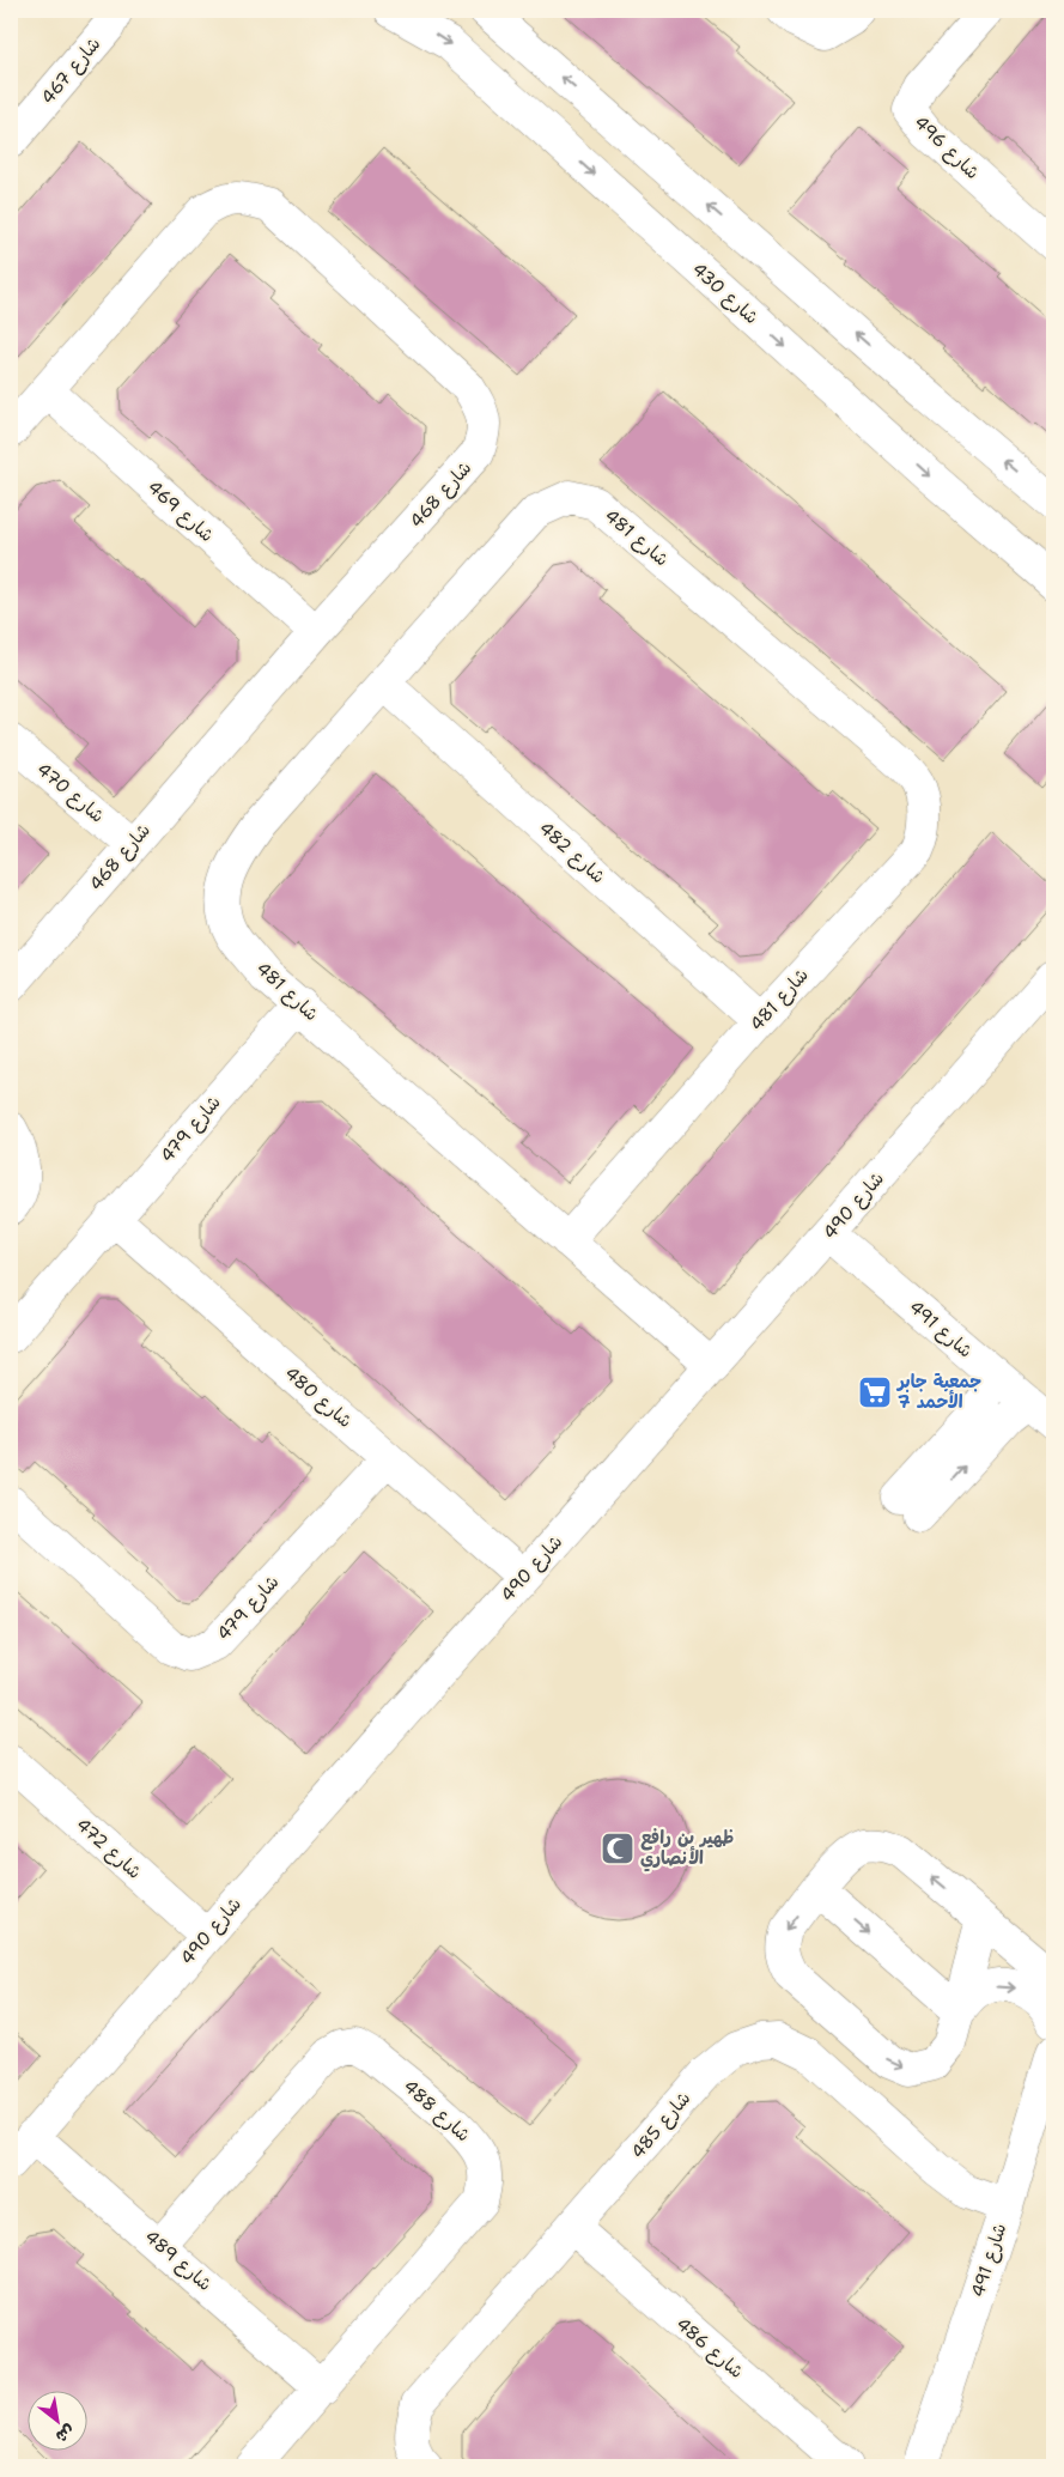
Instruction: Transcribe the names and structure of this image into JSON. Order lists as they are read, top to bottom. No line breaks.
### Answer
{"streets":{"street":["شارع 467","شارع 496","شارع 430","شارع 468","شارع 469","شارع 481","شارع 470","شارع 482","شارع 479","شارع 490","شارع 491","شارع 480","شارع 472","شارع 488","شارع 485","شارع 489","شارع 486"]},"crossings":[["شارع 468","شارع 469"],["شارع 468","شارع 470"],["شارع 481","شارع 482"],["شارع 481","شارع 479"],["شارع 481","شارع 490"],["شارع 479","شارع 480"],["شارع 490","شارع 491"],["شارع 490","شارع 480"],["شارع 490","شارع 472"],["شارع 490","شارع 489"],["شارع 491","شارع 485"],["شارع 488","شارع 489"],["شارع 485","شارع 486"]],"places":{"supermarket":["جمعية جابر الأحمد 7"],"mosque":["ظهير بن رافع الأنصاري"]},"north":"bottom right"}
